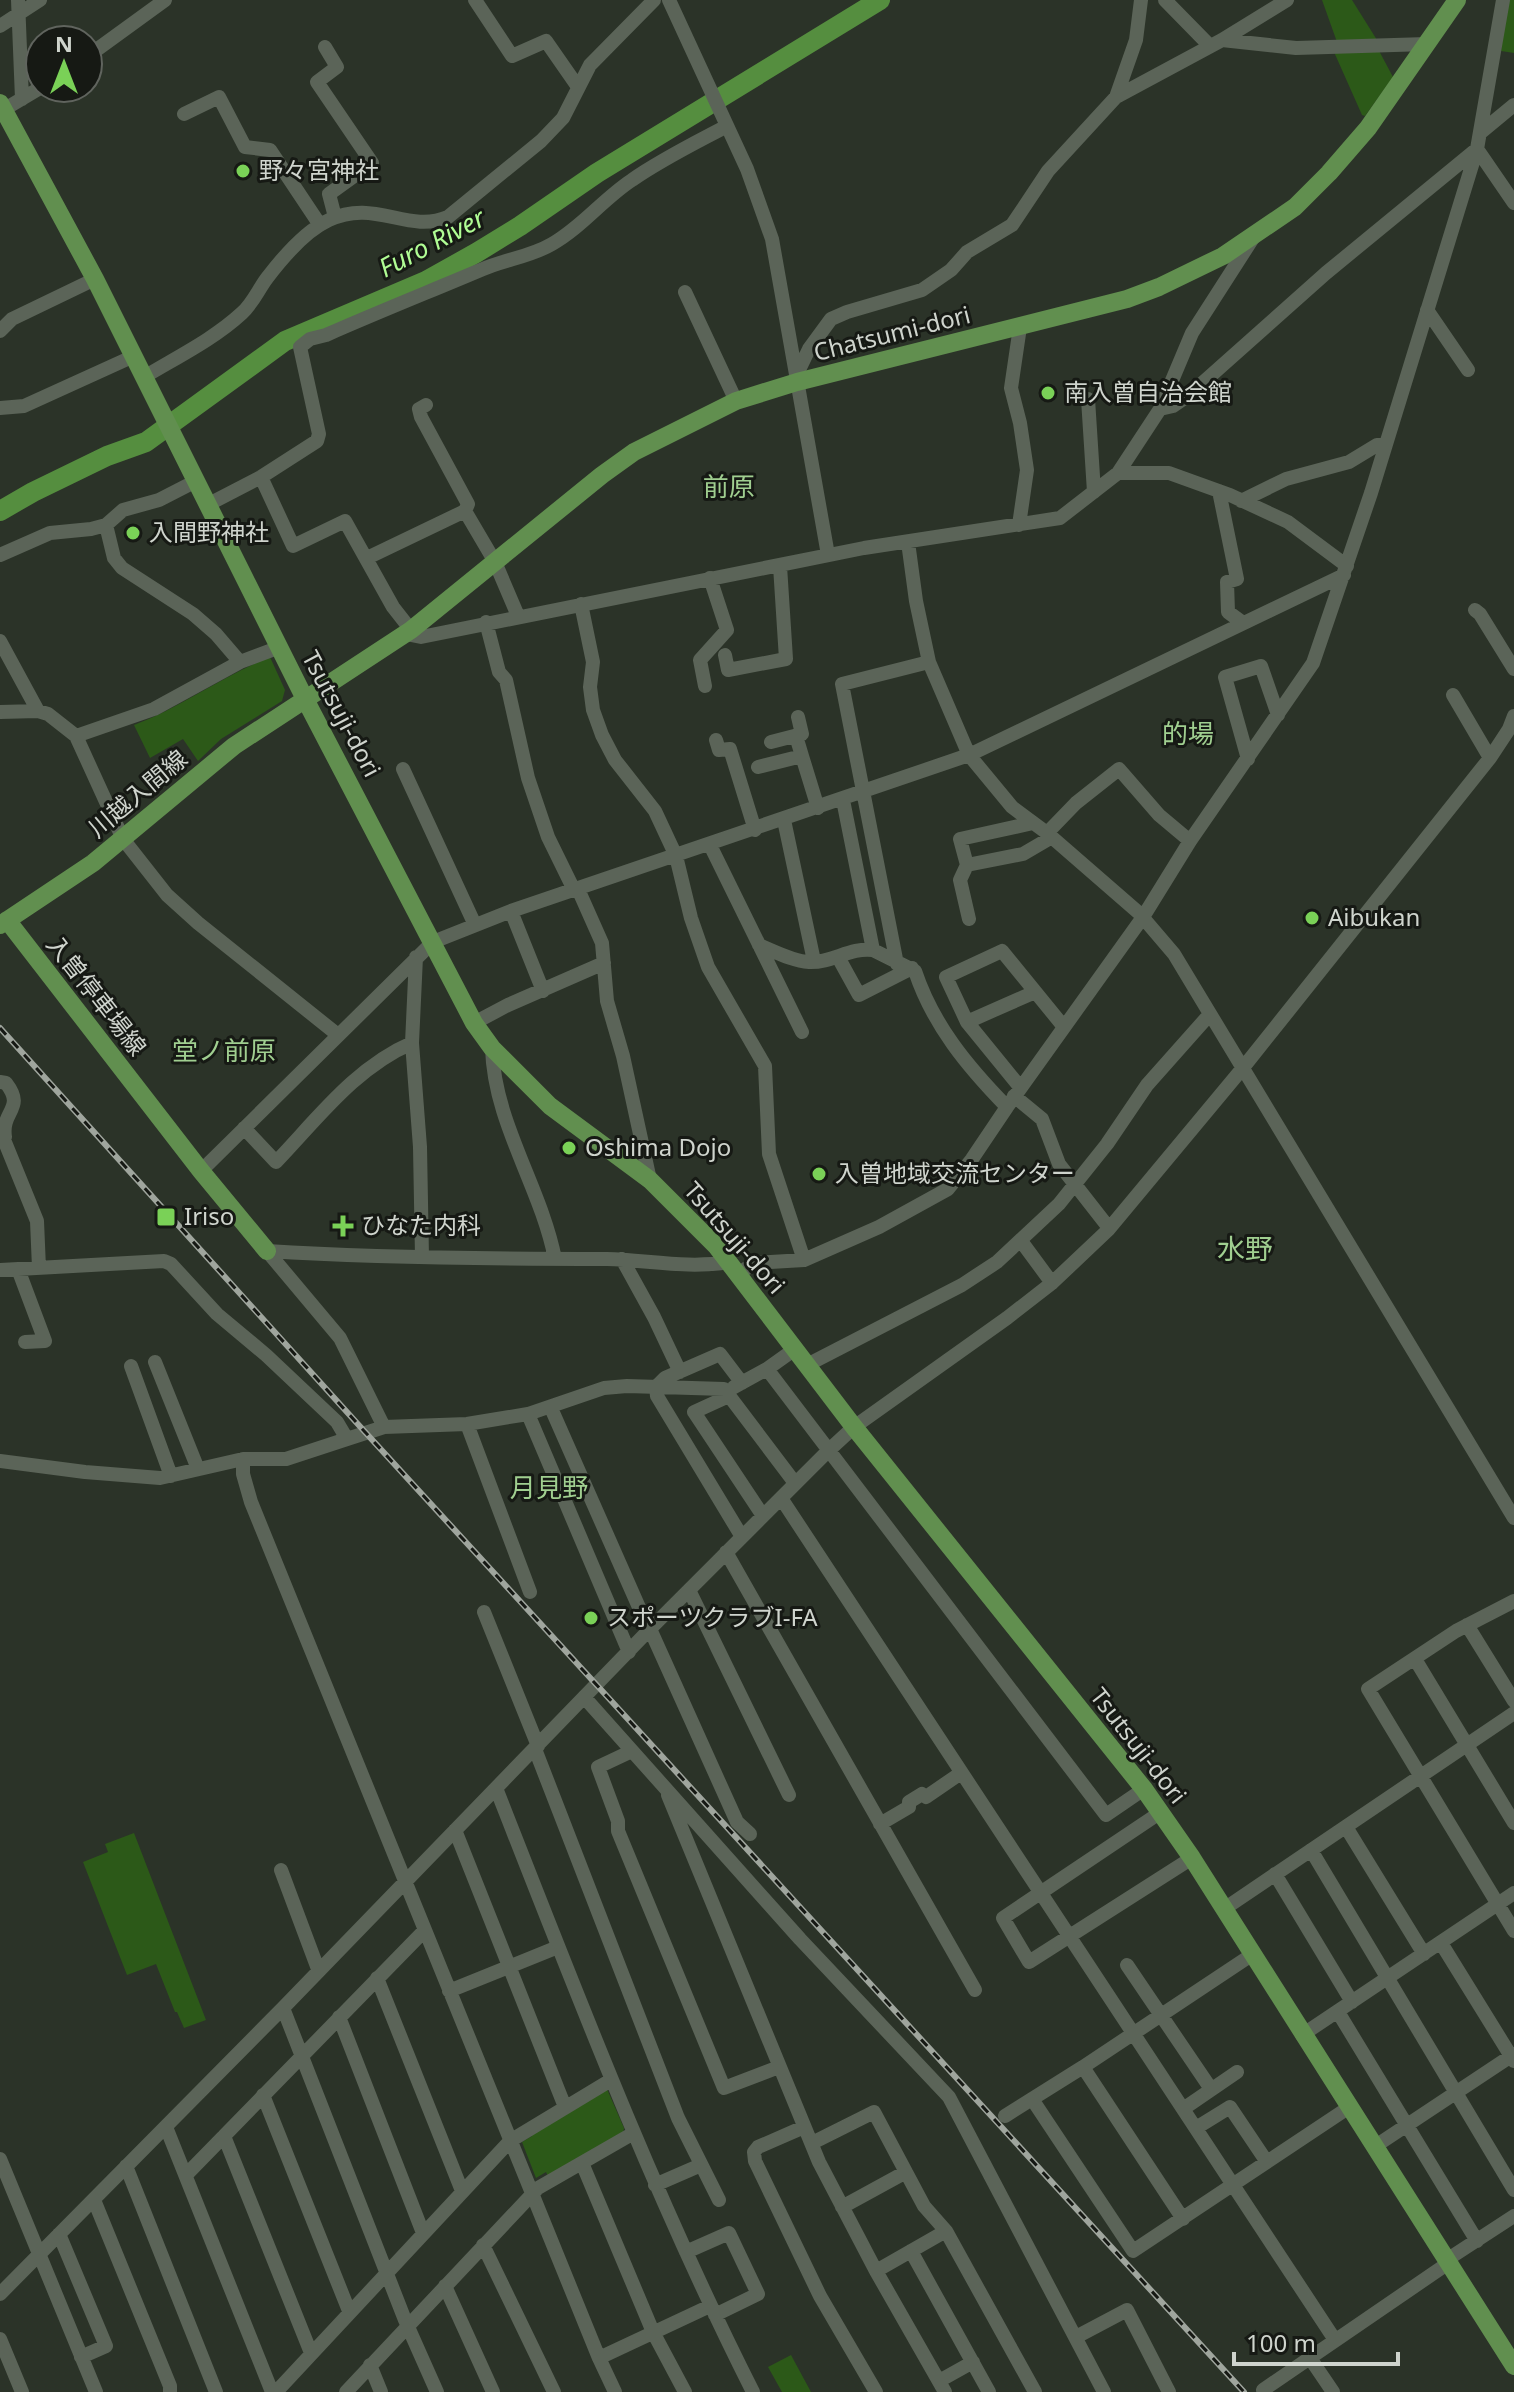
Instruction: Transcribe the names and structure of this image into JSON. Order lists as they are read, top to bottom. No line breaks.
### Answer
{"streets":{"main road":["Chatsumi-dori","Tsutsuji-dori","川越入間線","入曽停車場線"]},"crossings":[["Chatsumi-dori","Tsutsuji-dori"],["Chatsumi-dori","川越入間線"],["Tsutsuji-dori","川越入間線"],["川越入間線","入曽停車場線"]],"districts":["前原","的場","堂ノ前原","水野","月見野"],"water":["Furo River"],"places":{"other":["野々宮神社","南入曽自治会館","入間野神社","Aibukan","Oshima Dojo","入曽地域交流センター","スポーツクラブI-FA"],"transit":["Iriso"],"health":["ひなた内科"]},"scale_bar":"100 m","north":"top"}
